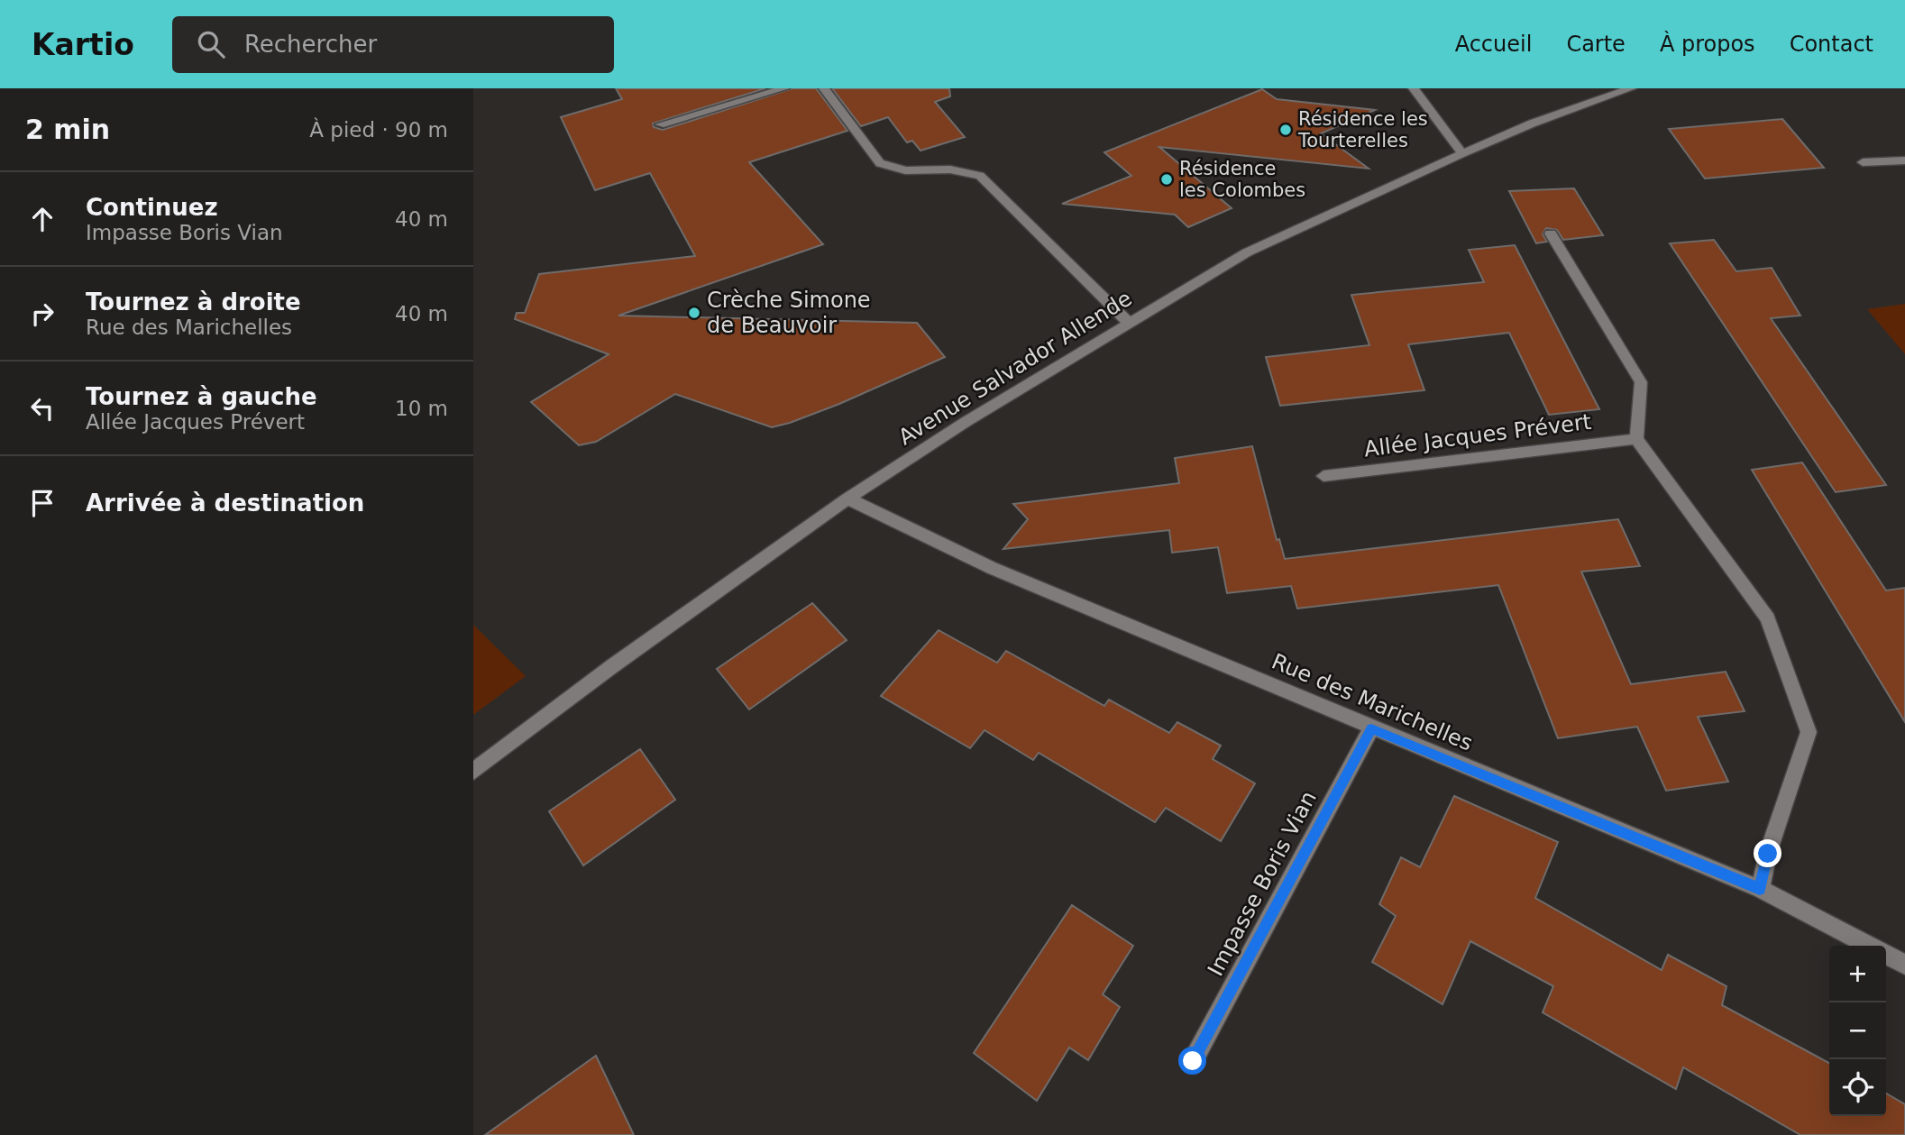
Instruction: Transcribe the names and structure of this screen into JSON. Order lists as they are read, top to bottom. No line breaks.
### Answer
{"streets":{"street":["Avenue Salvador Allende","Allée Jacques Prévert","Rue des Marichelles","Impasse Boris Vian"]},"crossings":[["Avenue Salvador Allende","Rue des Marichelles"],["Rue des Marichelles","Impasse Boris Vian"]],"places":["Résidence les Tourterelles","Résidence les Colombes","Crèche Simone de Beauvoir"],"page":{"header":"Kartio","search":"Rechercher","nav":["Accueil","Carte","À propos","Contact"],"heading":["2 min","À pied · 90 m"],"list":[["Continuez","Impasse Boris Vian","40 m"],["Tournez à droite","Rue des Marichelles","40 m"],["Tournez à gauche","Allée Jacques Prévert","10 m"],"Arrivée à destination"],"map_buttons":["+","−"]}}
